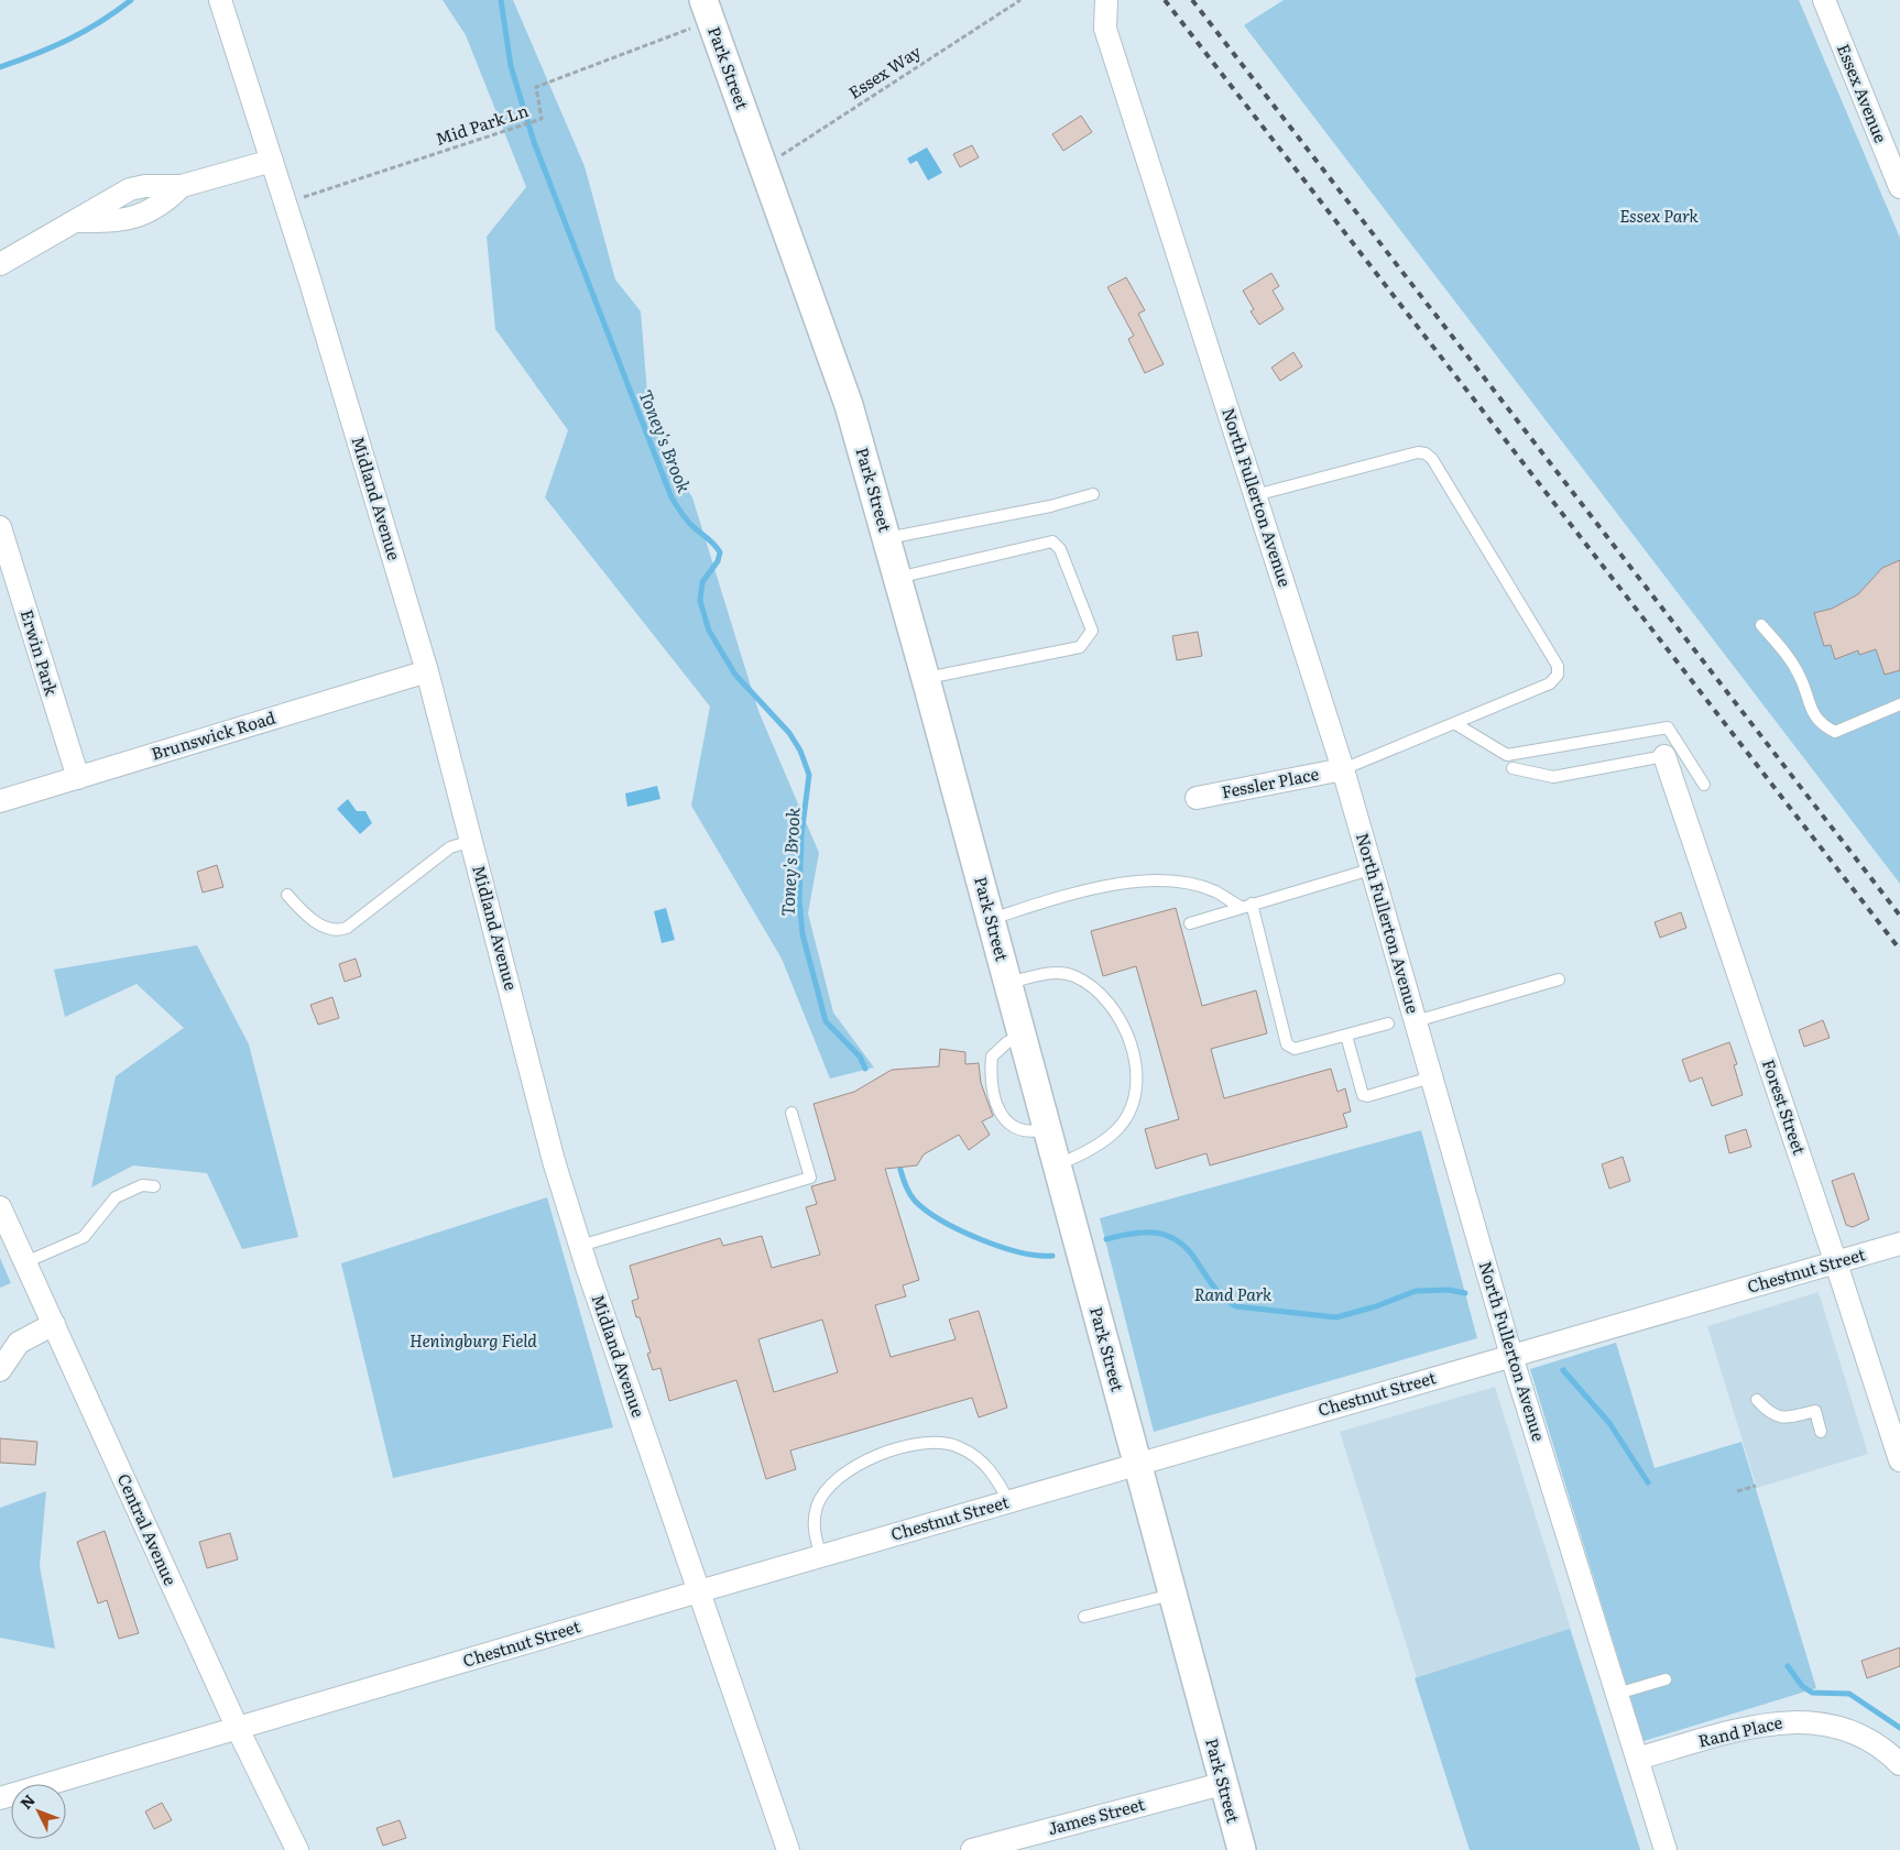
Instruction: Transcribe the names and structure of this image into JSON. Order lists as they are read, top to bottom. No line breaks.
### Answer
{"streets":{"street":["Park Street","Essex Avenue","North Fullerton Avenue","Midland Avenue","Erwin Park","Brunswick Road","Fessler Place","Forest Street","Chestnut Street","Central Avenue","Rand Place","James Street"],"path":["Essex Way","Mid Park Ln"]},"crossings":[["Park Street","Essex Way"],["Park Street","Mid Park Ln"],["Park Street","Chestnut Street"],["Park Street","James Street"],["Mid Park Ln","Midland Avenue"],["North Fullerton Avenue","Fessler Place"],["North Fullerton Avenue","Chestnut Street"],["North Fullerton Avenue","Rand Place"],["Midland Avenue","Brunswick Road"],["Midland Avenue","Chestnut Street"],["Erwin Park","Brunswick Road"],["Forest Street","Chestnut Street"],["Chestnut Street","Central Avenue"]],"water":["Toney's Brook"],"parks":["Essex Park","Rand Park","Heningburg Field"],"north":"top left"}
